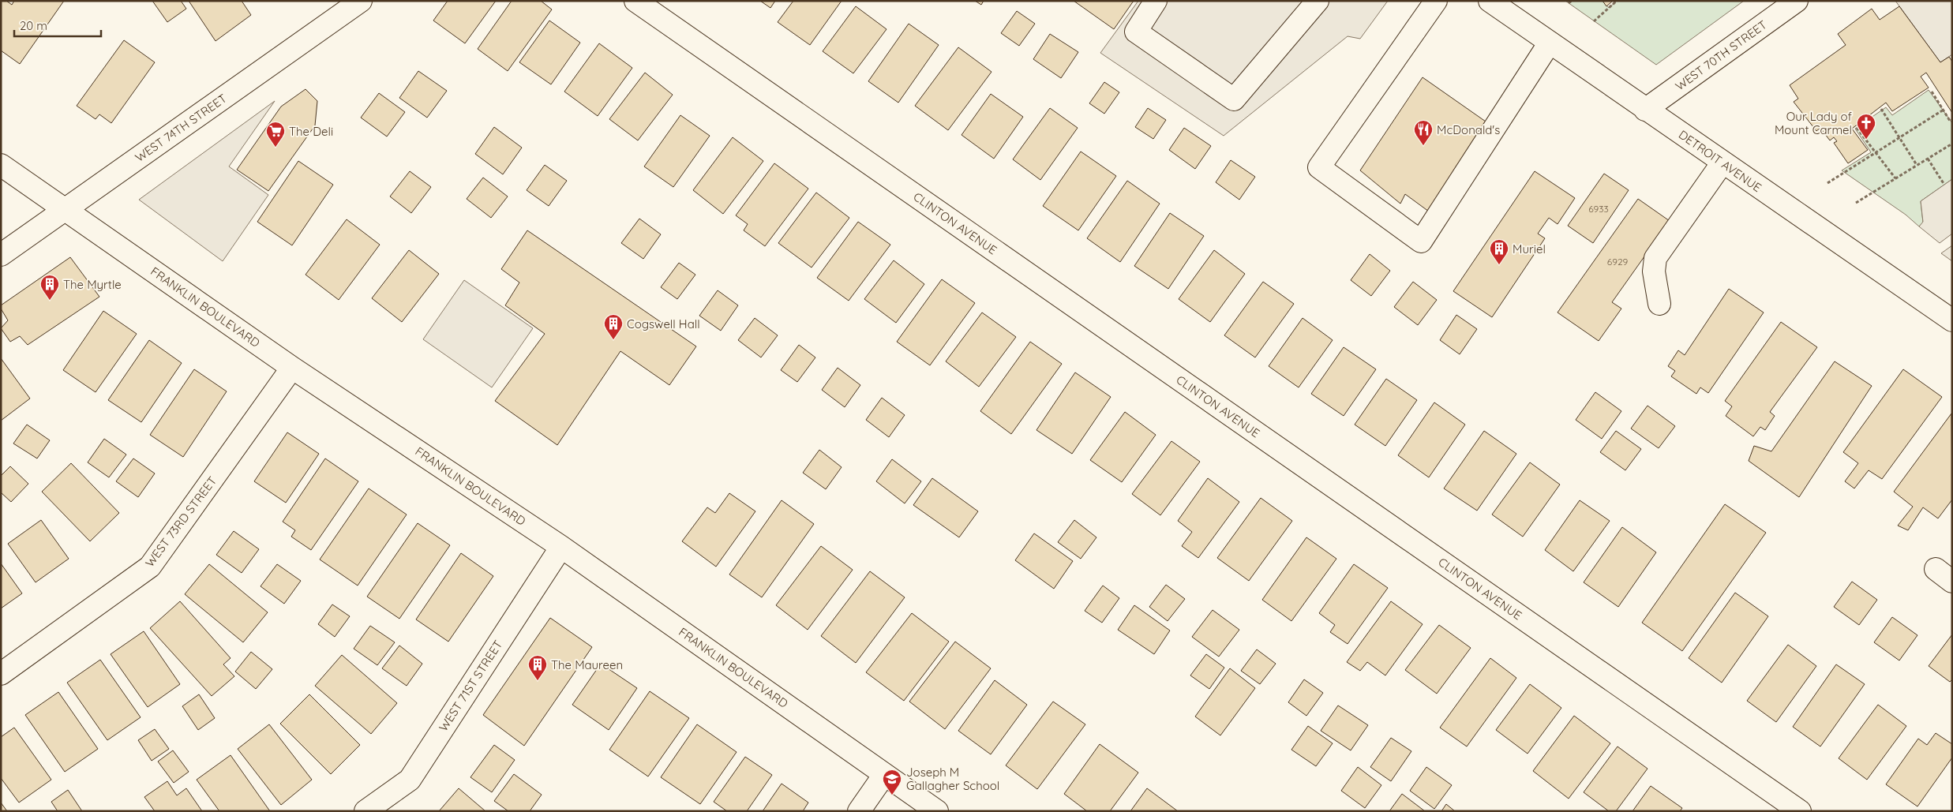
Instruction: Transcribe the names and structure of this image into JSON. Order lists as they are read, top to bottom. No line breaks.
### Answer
{"streets":{"street":["WEST 70TH STREET","WEST 74TH STREET","DETROIT AVENUE","CLINTON AVENUE","FRANKLIN BOULEVARD","WEST 73RD STREET","WEST 71ST STREET"]},"crossings":[["WEST 70TH STREET","DETROIT AVENUE"],["WEST 74TH STREET","FRANKLIN BOULEVARD"],["FRANKLIN BOULEVARD","WEST 73RD STREET"],["FRANKLIN BOULEVARD","WEST 71ST STREET"]],"places":{"church":["Our Lady of Mount Carmel"],"restaurant":["McDonald's"],"supermarket":["The Deli"],"building":["Muriel","The Myrtle","Cogswell Hall","The Maureen"],"school or university":["Joseph M Gallagher School"]},"house_numbers":["6933","6929"],"scale_bar":"20 m"}
